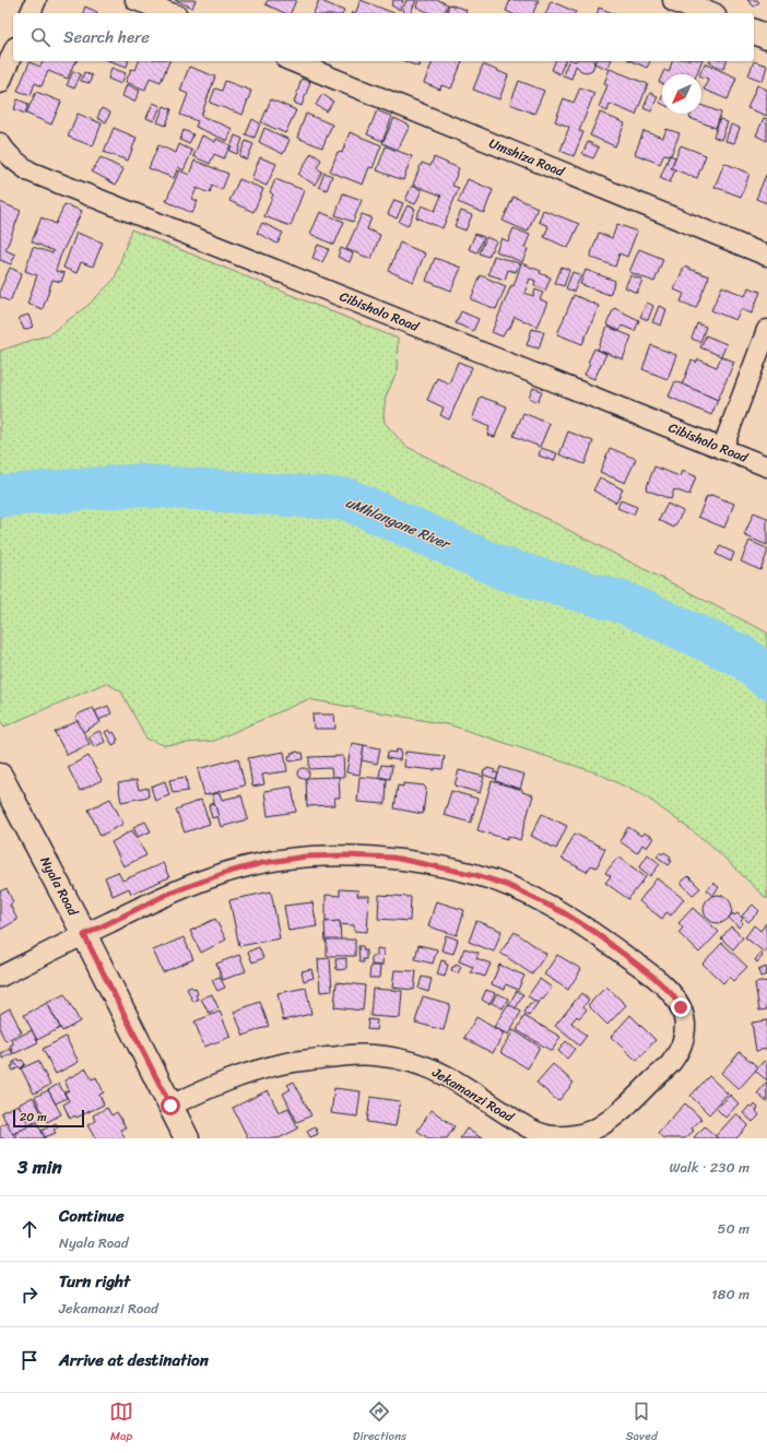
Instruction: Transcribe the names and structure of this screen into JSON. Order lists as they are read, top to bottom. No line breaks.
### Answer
{"streets":{"street":["Umshiza Road","Cibisholo Road","Nyala Road","Jekamanzi Road"]},"crossings":[["Nyala Road","Jekamanzi Road"]],"water":["uMhlangane River"],"scale_bar":"20 m","north":"bottom left","page":{"search":"Search here","scale":"20 m","heading":["3 min","Walk · 230 m"],"list":[["Continue","Nyala Road","50 m"],["Turn right","Jekamanzi Road","180 m"],"Arrive at destination"],"nav":["Map","Directions","Saved"]}}
